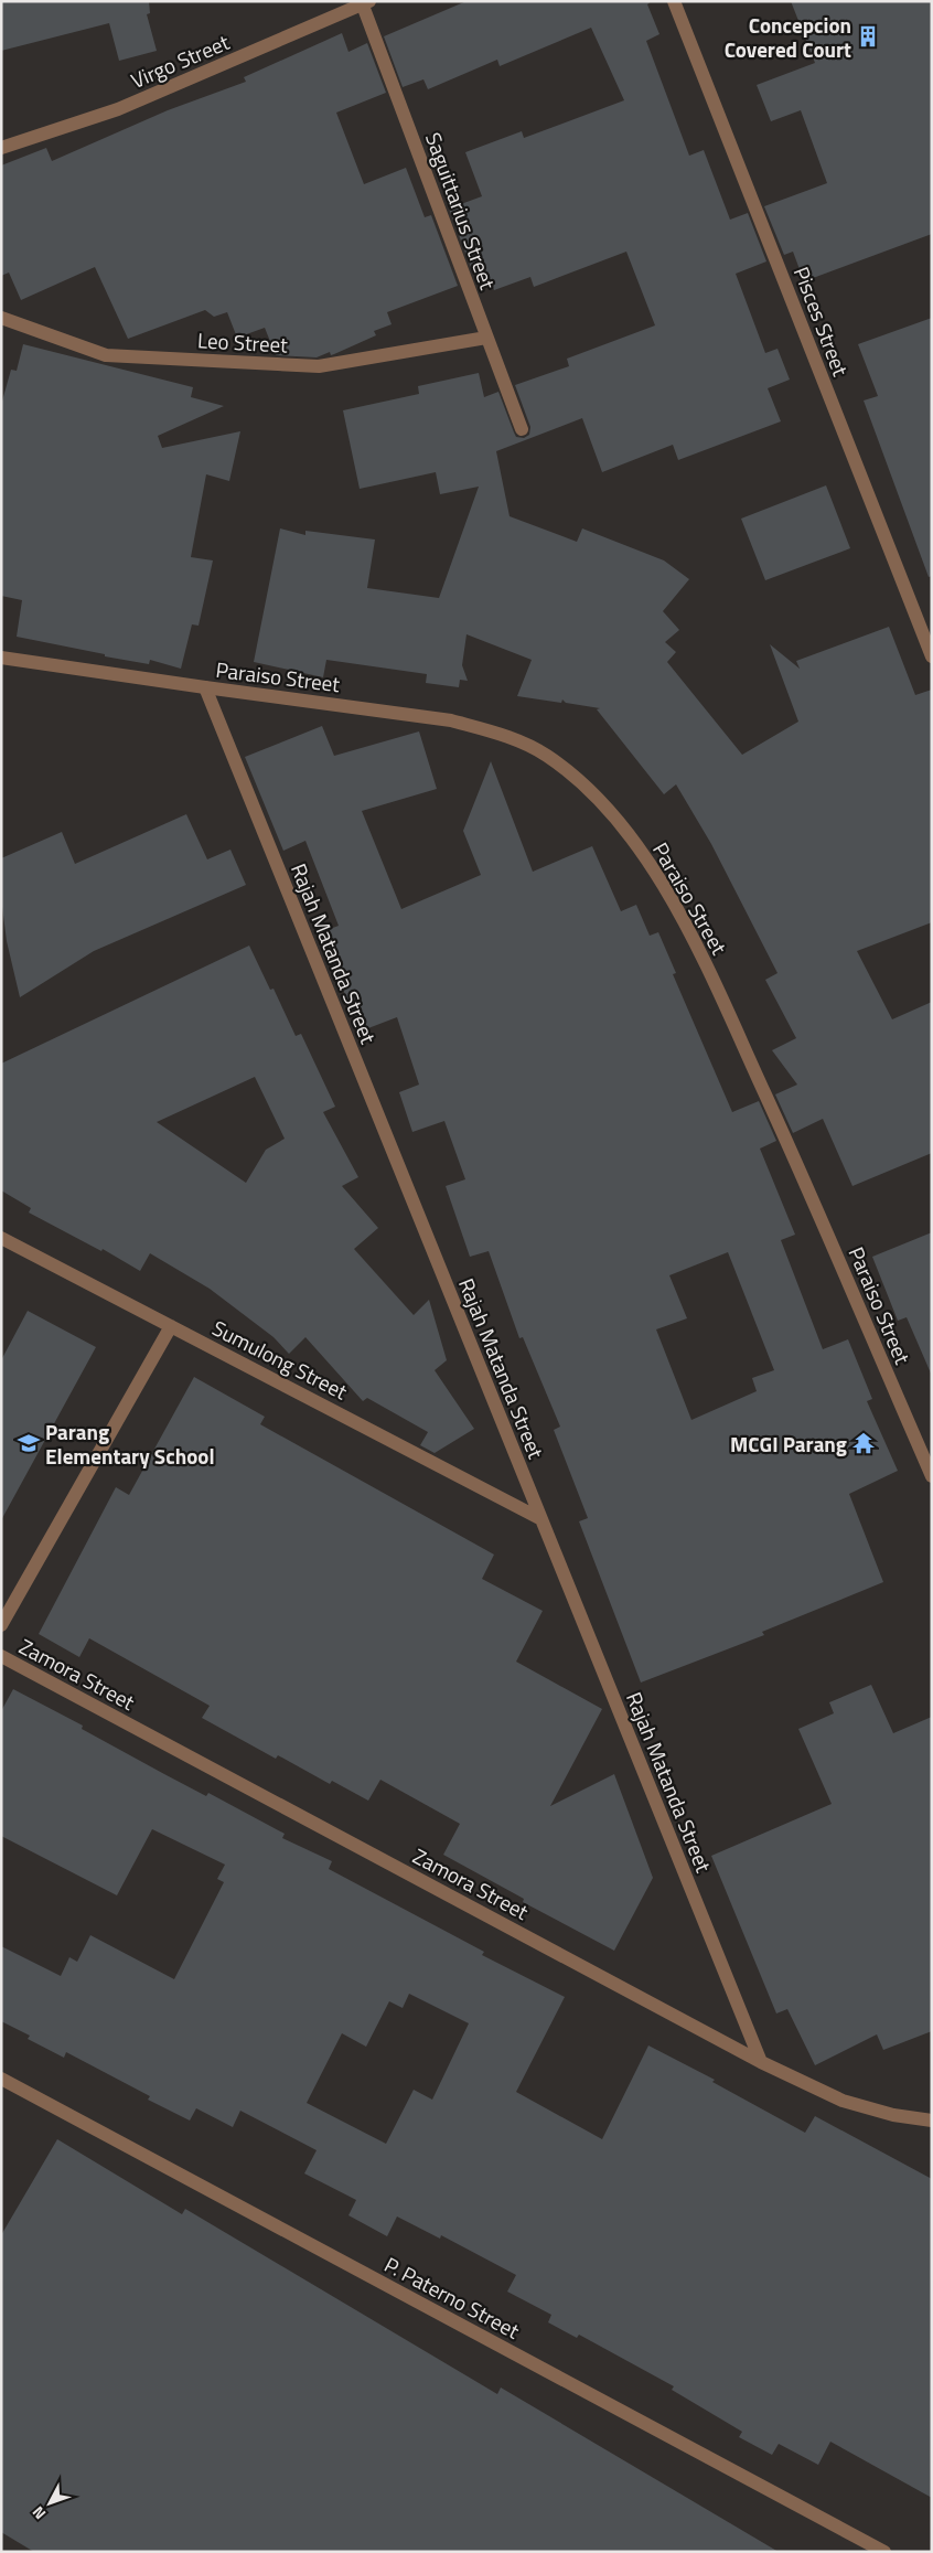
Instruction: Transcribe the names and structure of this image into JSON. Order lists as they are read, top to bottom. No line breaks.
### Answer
{"streets":{"street":["Virgo Street","Saguittarius Street","Pisces Street","Leo Street","Paraiso Street","Rajah Matanda Street","Sumulong Street","Zamora Street","P. Paterno Street"]},"crossings":[["Virgo Street","Saguittarius Street"],["Saguittarius Street","Leo Street"],["Paraiso Street","Rajah Matanda Street"],["Rajah Matanda Street","Sumulong Street"],["Rajah Matanda Street","Zamora Street"]],"places":{"building":["Concepcion Covered Court"],"school or university":["Parang Elementary School"],"temple":["MCGI Parang"]},"north":"bottom left"}
